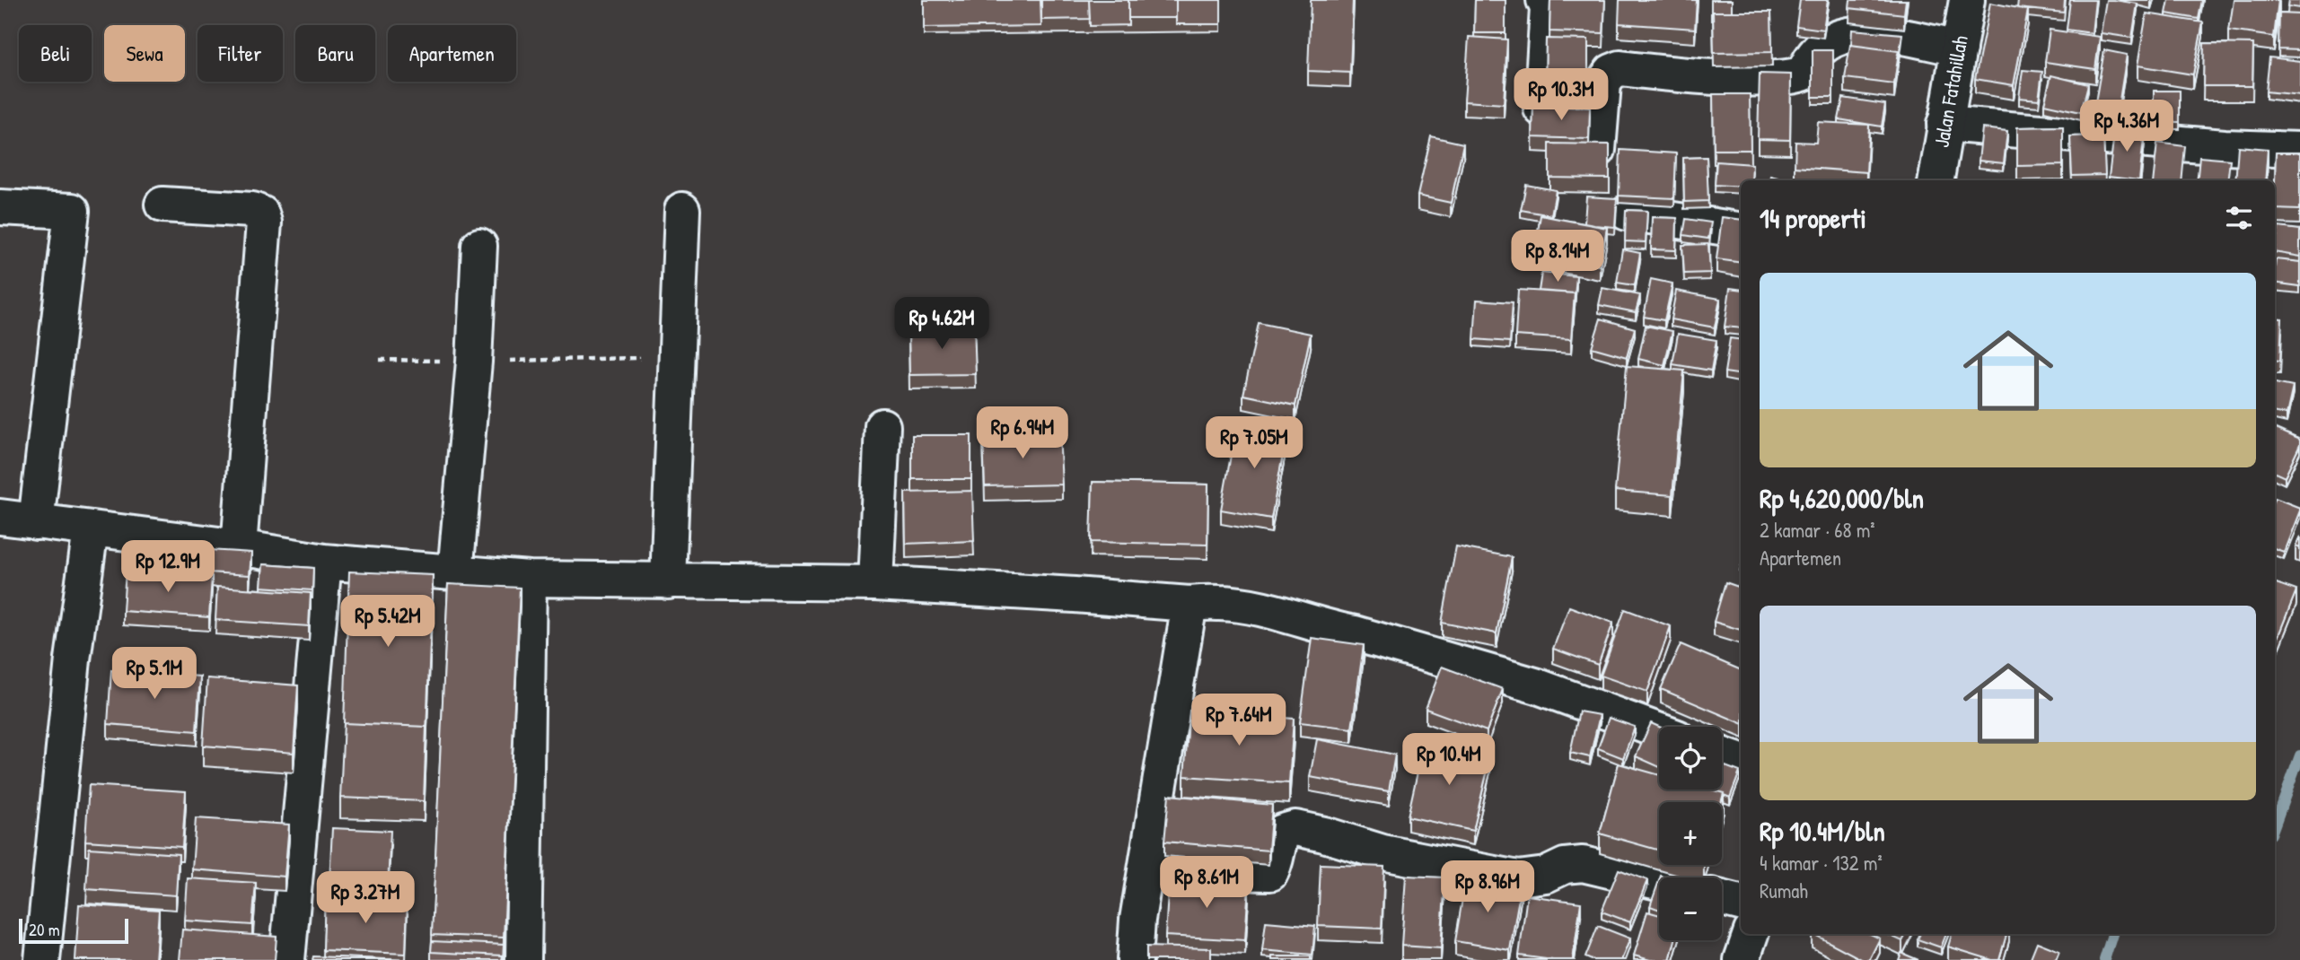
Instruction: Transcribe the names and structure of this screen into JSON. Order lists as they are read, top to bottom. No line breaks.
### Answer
{"streets":{"street":["Jalan Fatahillah"]},"scale_bar":"20 m","page":{"chip":["Beli","Sewa","Filter","Baru","Apartemen"],"price":["Rp 10.3M","Rp 4.36M","Rp 8.14M","Rp 4.62M","Rp 6.94M","Rp 7.05M","Rp 12.9M","Rp 5.42M","Rp 5.1M","Rp 7.64M","Rp 10.4M","Rp 8.61M","Rp 8.96M","Rp 3.27M"],"heading":"14 properti","list":[{"name":"Rp 4,620,000/bln","note":"2 kamar · 68 m² · Apartemen"},{"name":"Rp 10.4M/bln","note":"4 kamar · 132 m² · Rumah"}],"map_buttons":["+","−"],"scale":"20 m"}}
